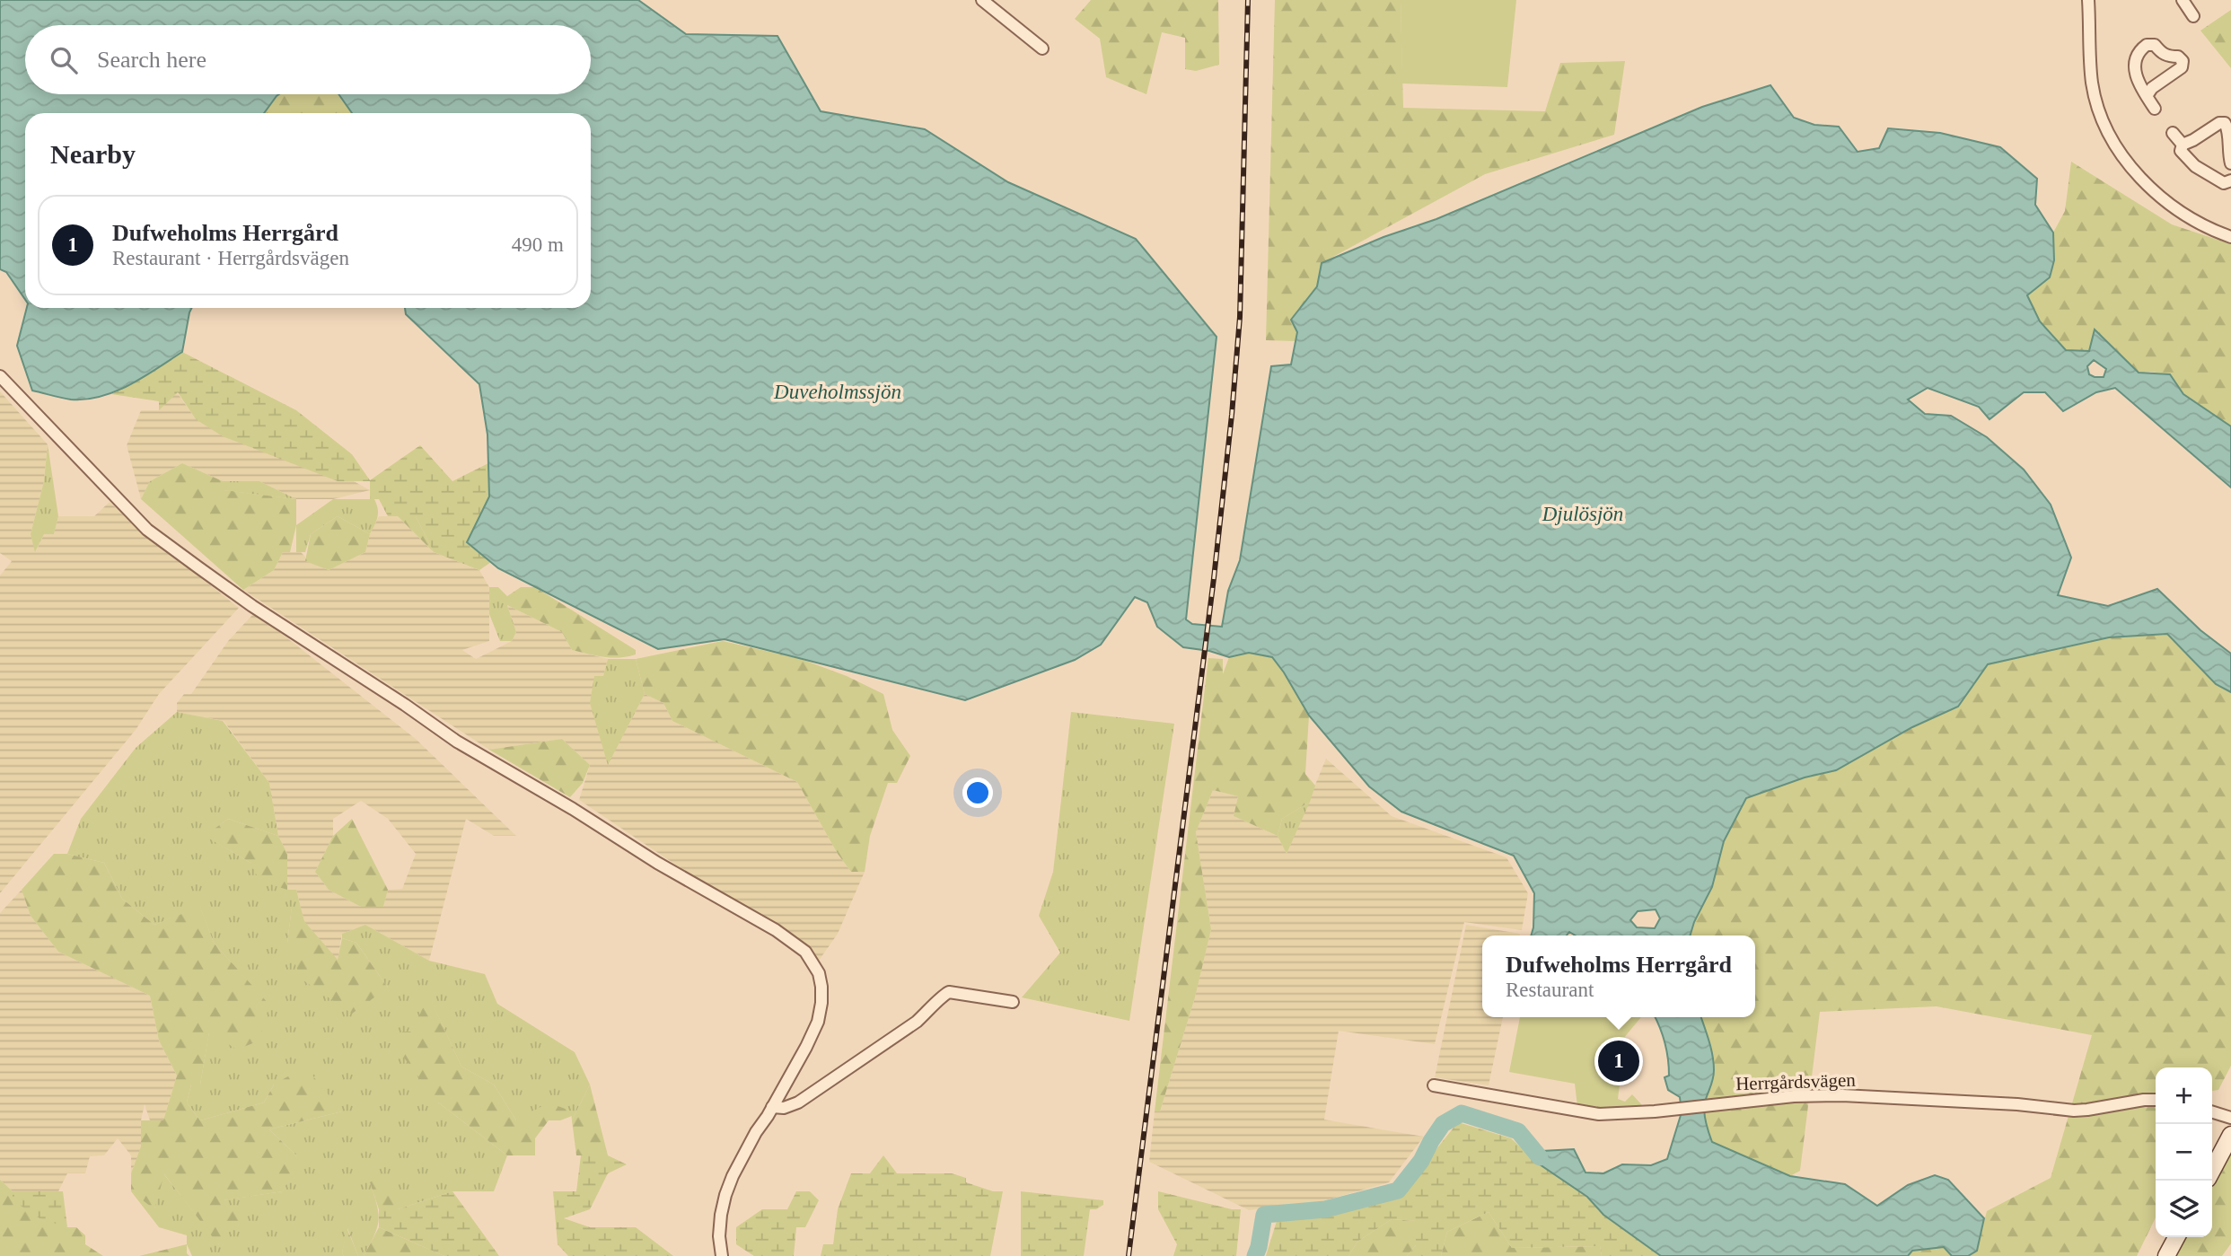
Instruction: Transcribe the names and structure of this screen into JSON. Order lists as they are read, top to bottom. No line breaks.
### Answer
{"streets":{"street":["Herrgårdsvägen"]},"water":["Duveholmssjön","Djulösjön"],"page":{"search":"Search here","heading":"Nearby","list":[{"mark":"1","name":"Dufweholms Herrgård","note":"Restaurant · Herrgårdsvägen","value":"490 m"}],"popup":["Dufweholms Herrgård","Restaurant"],"pins":"1","map_buttons":["+","−"]}}
